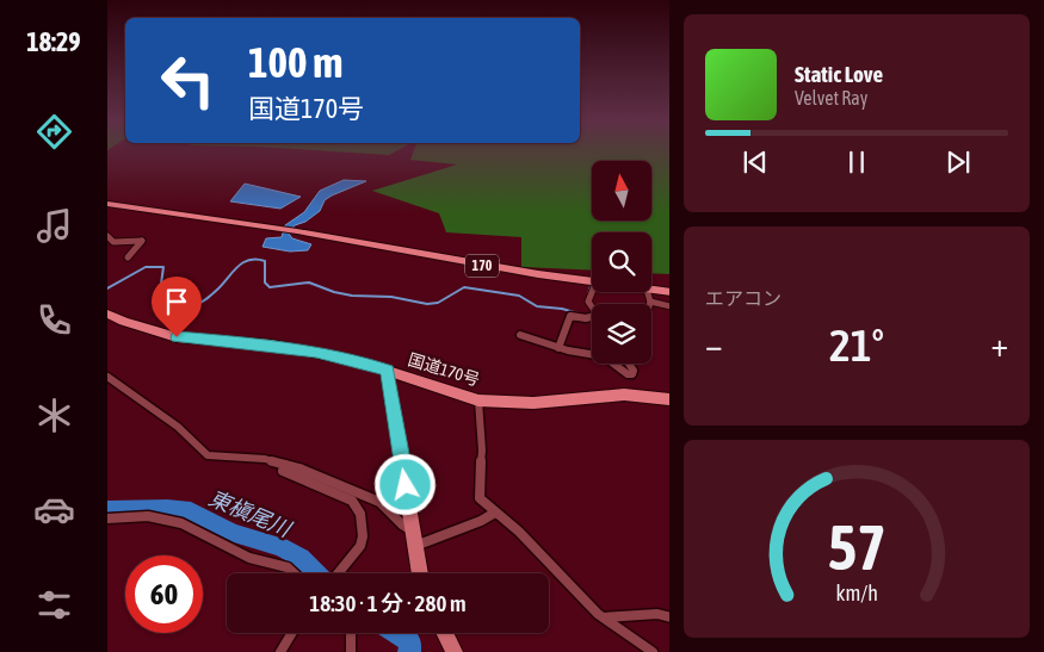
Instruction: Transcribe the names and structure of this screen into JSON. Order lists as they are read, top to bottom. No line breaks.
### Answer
{"streets":{"highway":["170","国道170号"]},"water":["東槇尾川"],"north":"top","page":{"tabs":"18:29","turn":["100 m","国道170号"],"song":["Static Love","Velvet Ray"],"tile":"エアコン","heat":["−","21°","+"],"limit":"60","trip":"18:30 · 1 分 · 280 m","gauge":["57","km/h"]}}
